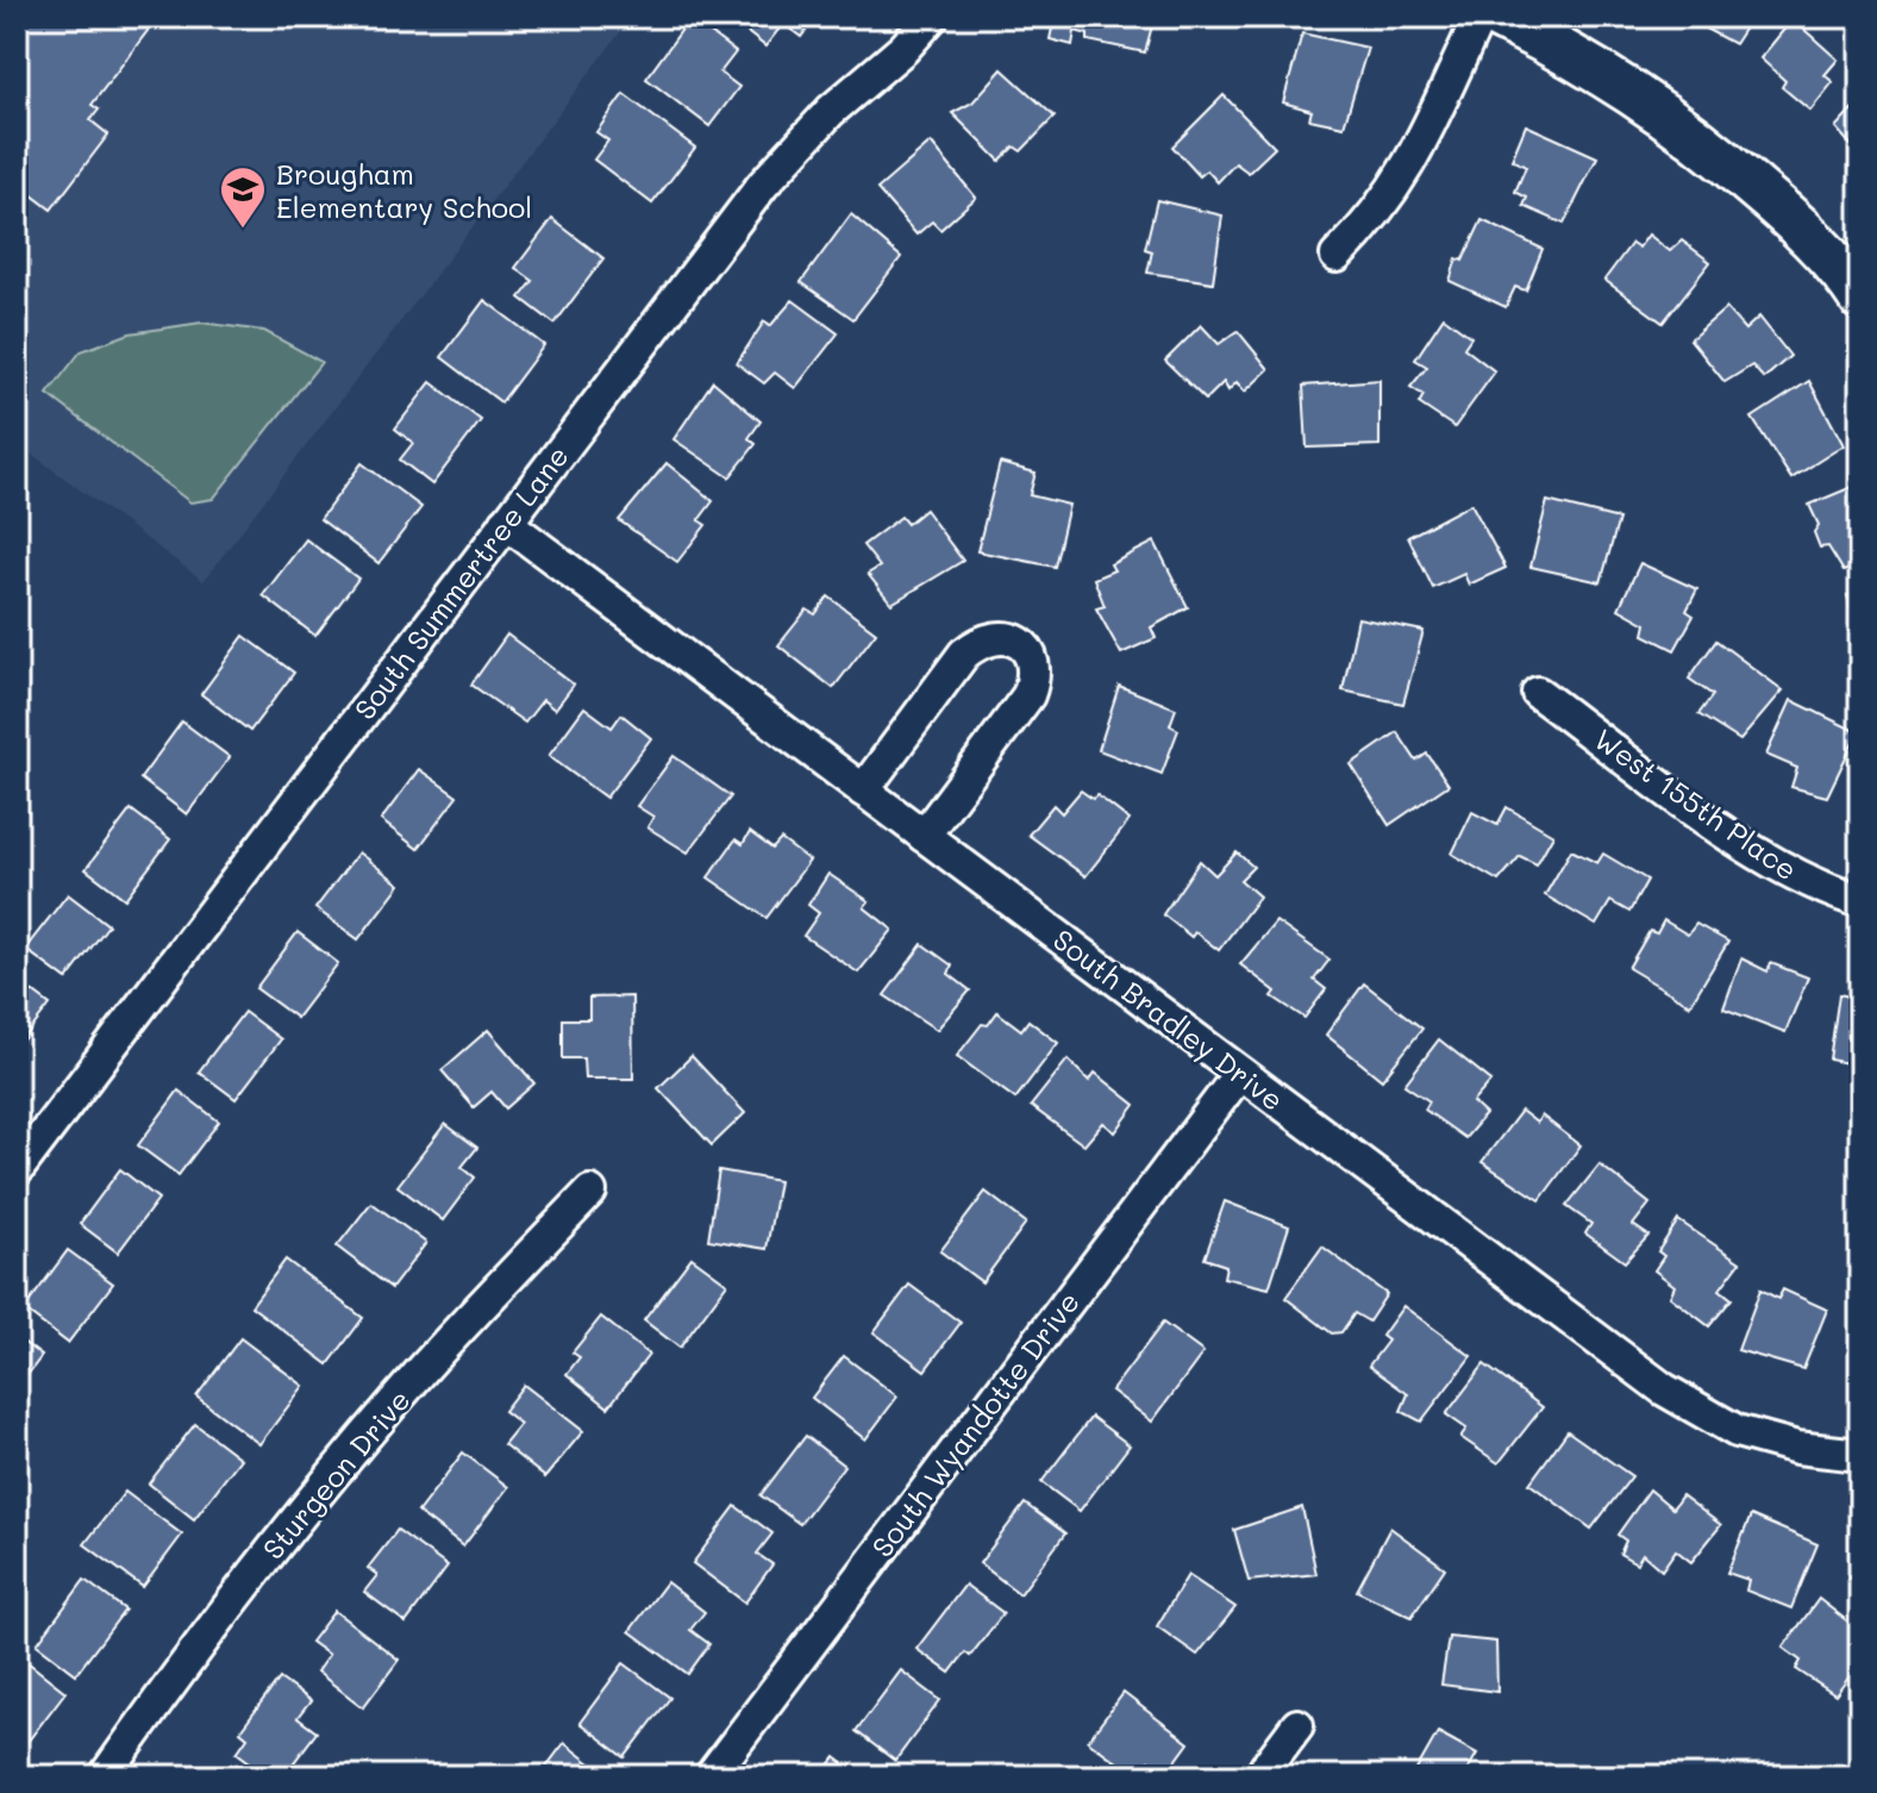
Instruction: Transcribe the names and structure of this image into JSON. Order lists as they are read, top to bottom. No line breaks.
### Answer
{"streets":{"street":["South Summertree Lane","West 155th Place","South Bradley Drive","South Wyandotte Drive","Sturgeon Drive"]},"crossings":[["South Summertree Lane","South Bradley Drive"],["South Bradley Drive","South Wyandotte Drive"]],"places":{"school or university":["Brougham Elementary School"]}}
